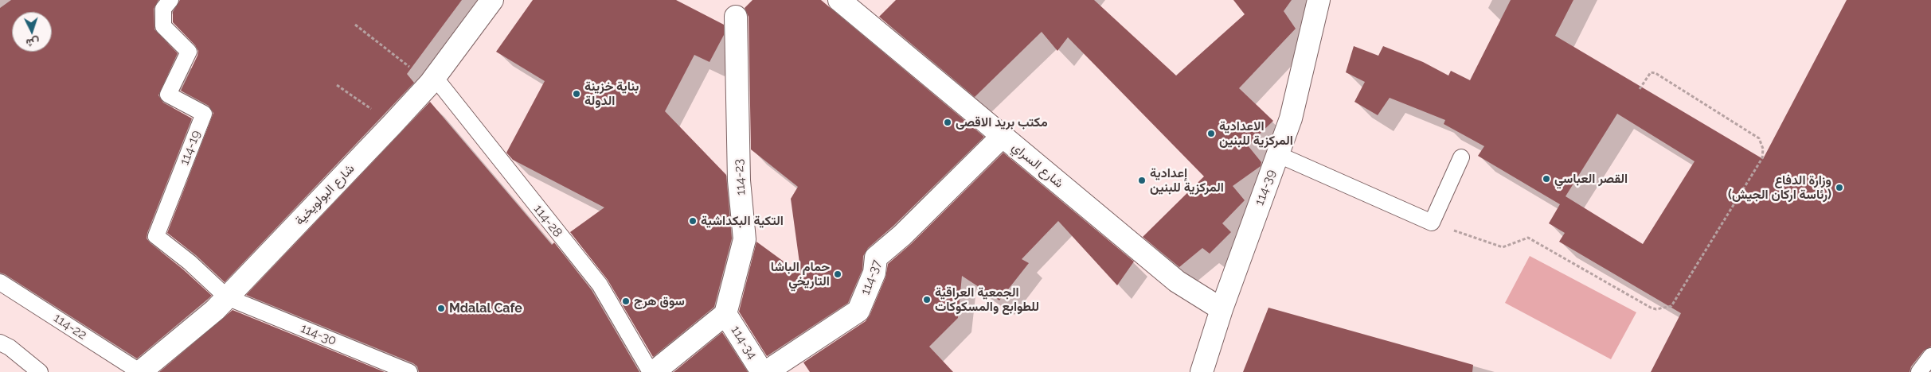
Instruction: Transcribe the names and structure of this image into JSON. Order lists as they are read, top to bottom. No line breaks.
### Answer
{"streets":{"street":["شارع السراي","114-23","114-39","شارع البولويخية","114-37","114-34"],"lane":["114-19","114-28","114-22","114-30"]},"crossings":[["114-19","شارع البولويخية"],["114-19","114-30"],["شارع السراي","114-39"],["شارع السراي","114-37"],["114-23","114-34"],["شارع البولويخية","114-28"],["شارع البولويخية","114-22"],["شارع البولويخية","114-30"]],"places":["بناية خزينة الدولة","مكتب بريد الاقصى","الاعدادية المركزية للبنين","القصر العباسي","إعدادية المركزية للبنين","وزارة الدفاع (رئاسة اركان الجيش)","التكية البكداشية","حمام الباشا التاريخي","الجمعية العراقية للطوابع والمسكوكات","سوق هرج","Mdalal Cafe"],"north":"bottom"}
